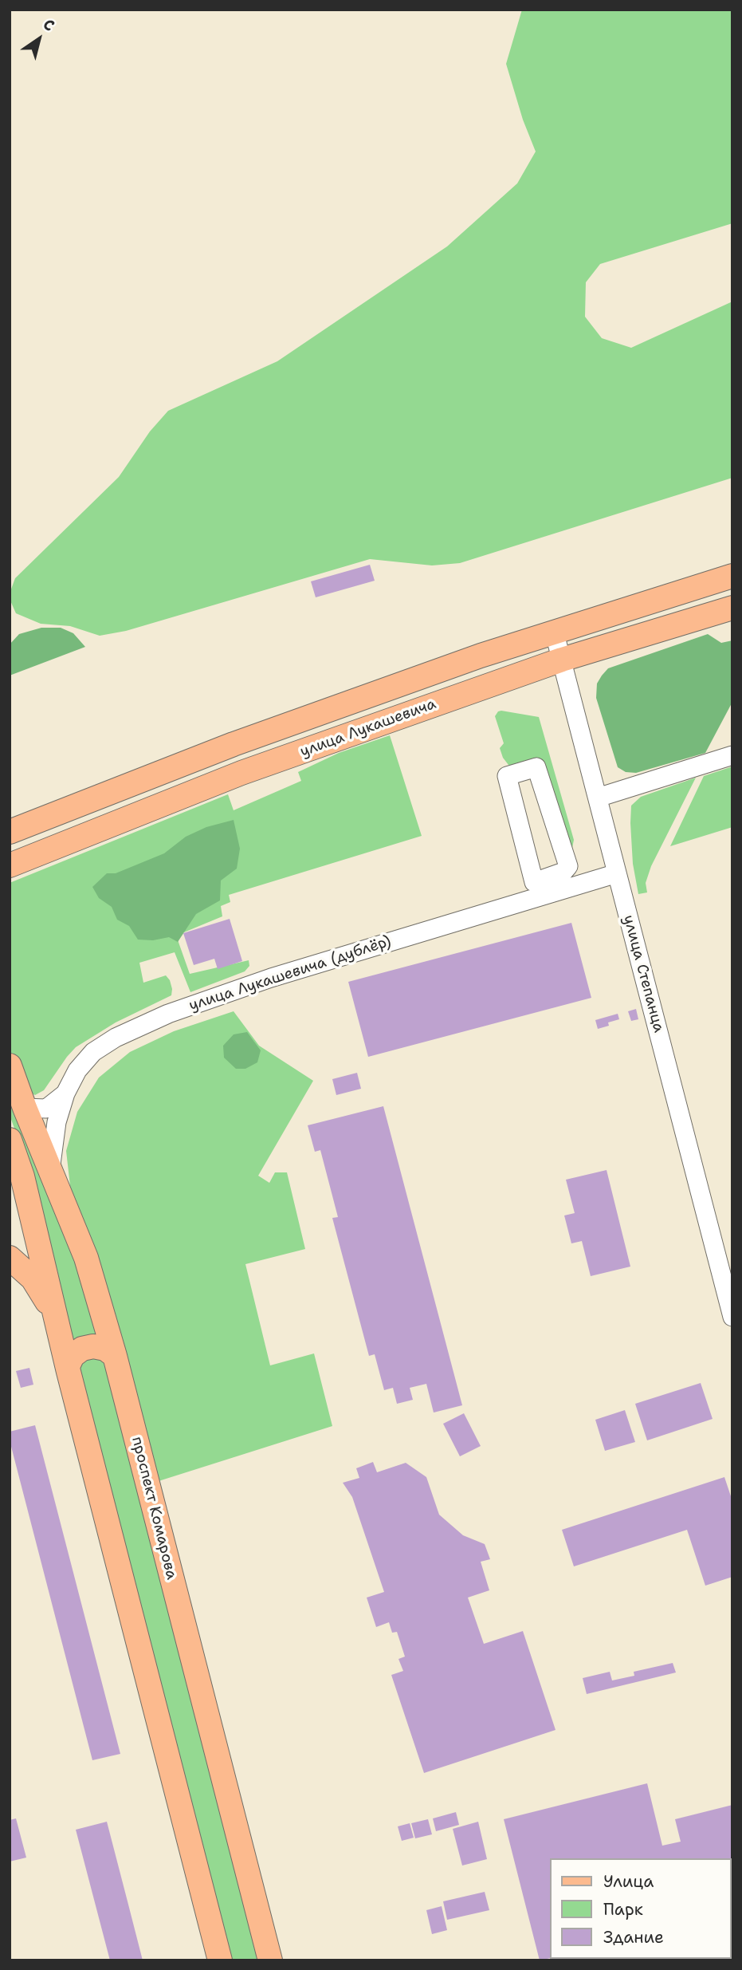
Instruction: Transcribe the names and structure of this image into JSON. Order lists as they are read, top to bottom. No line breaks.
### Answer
{"streets":{"main road":["улица Лукашевича","проспект Комарова"],"street":["улица Лукашевича (дублёр)","улица Степанца"]},"crossings":[["улица Лукашевича","улица Степанца"],["улица Лукашевича (дублёр)","улица Степанца"],["улица Лукашевича (дублёр)","проспект Комарова"]],"legend":["Улица","Парк","Здание"],"north":"top right"}
